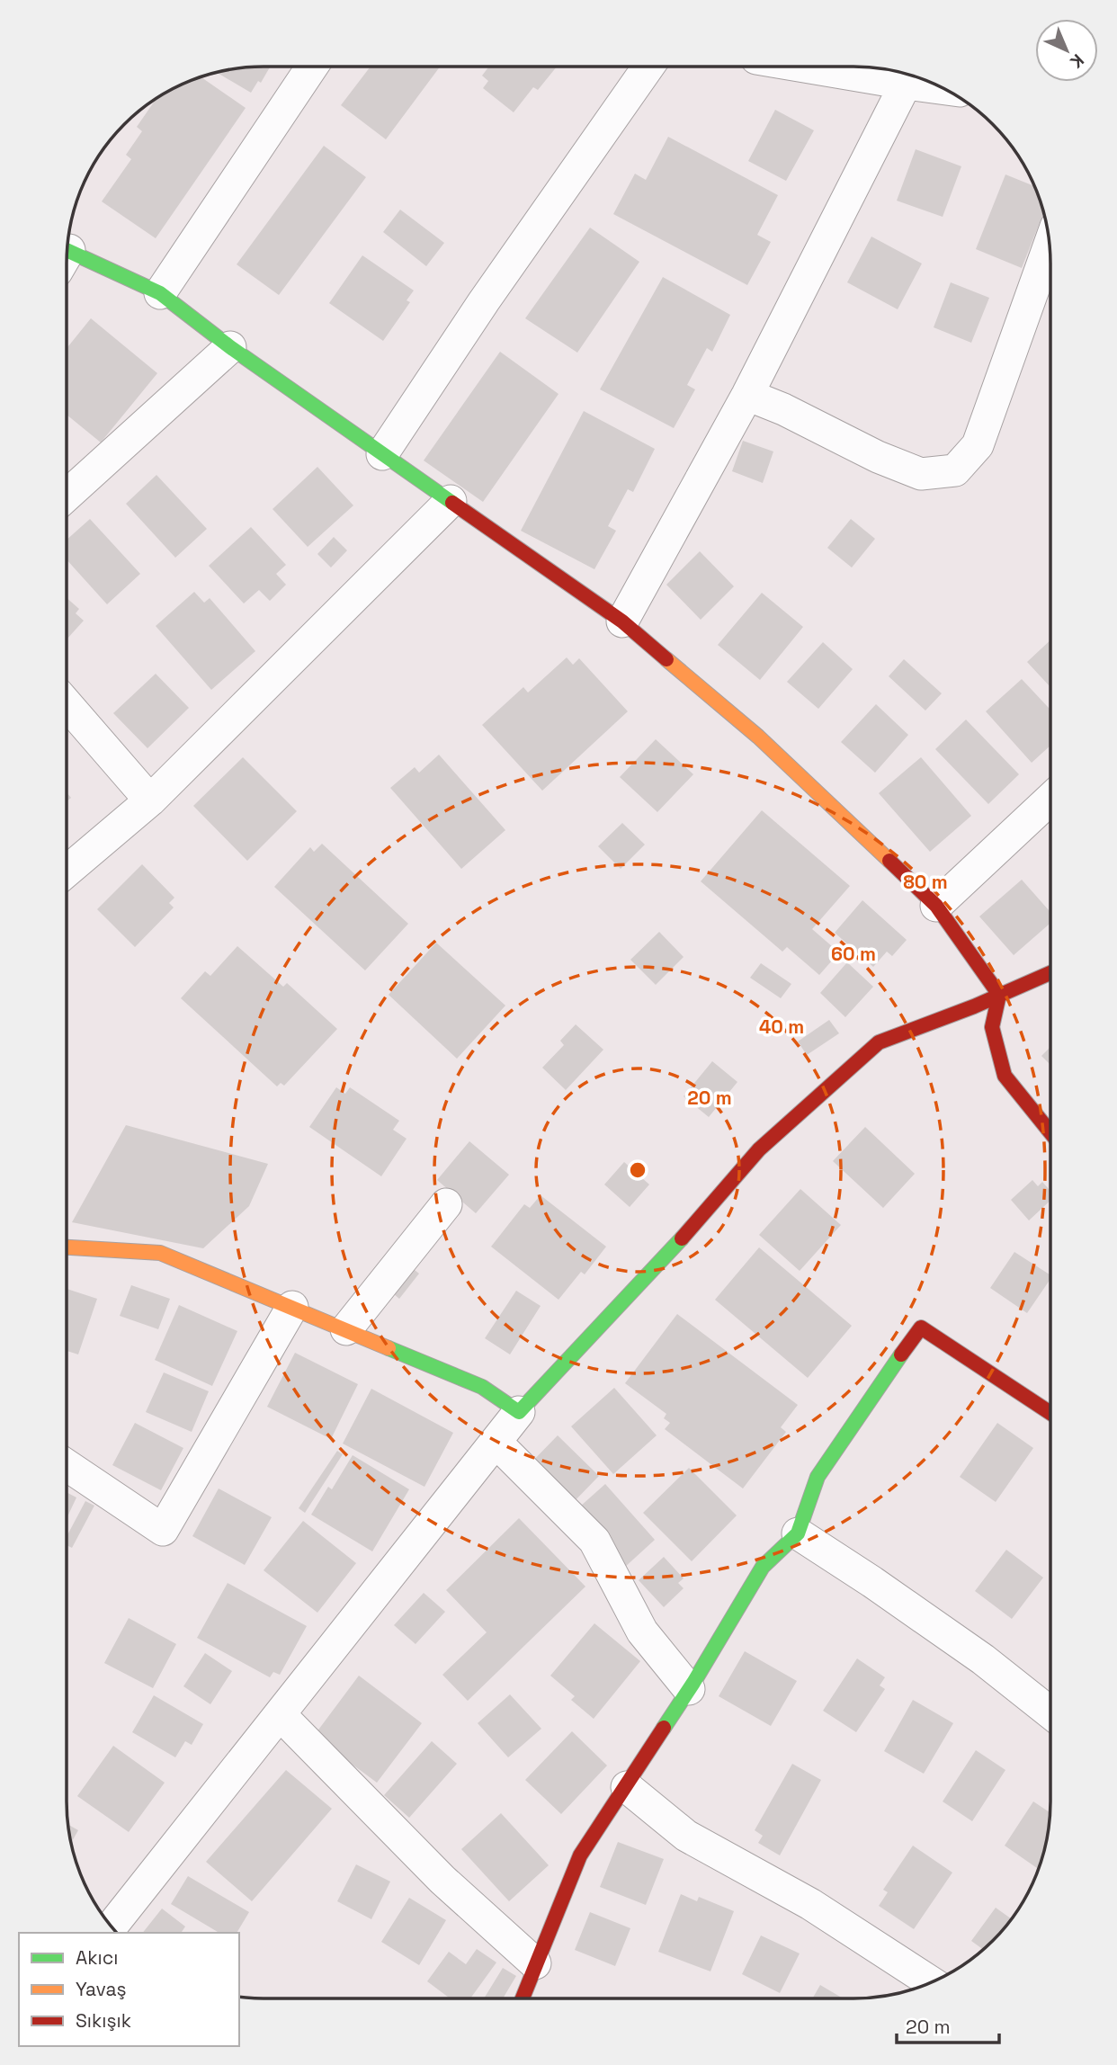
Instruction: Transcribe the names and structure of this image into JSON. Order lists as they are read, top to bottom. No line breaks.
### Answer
{"legend":["Akıcı","Yavaş","Sıkışık"],"scale_bar":"20 m","north":"bottom right","rings":["80 m","60 m","40 m","20 m"]}
